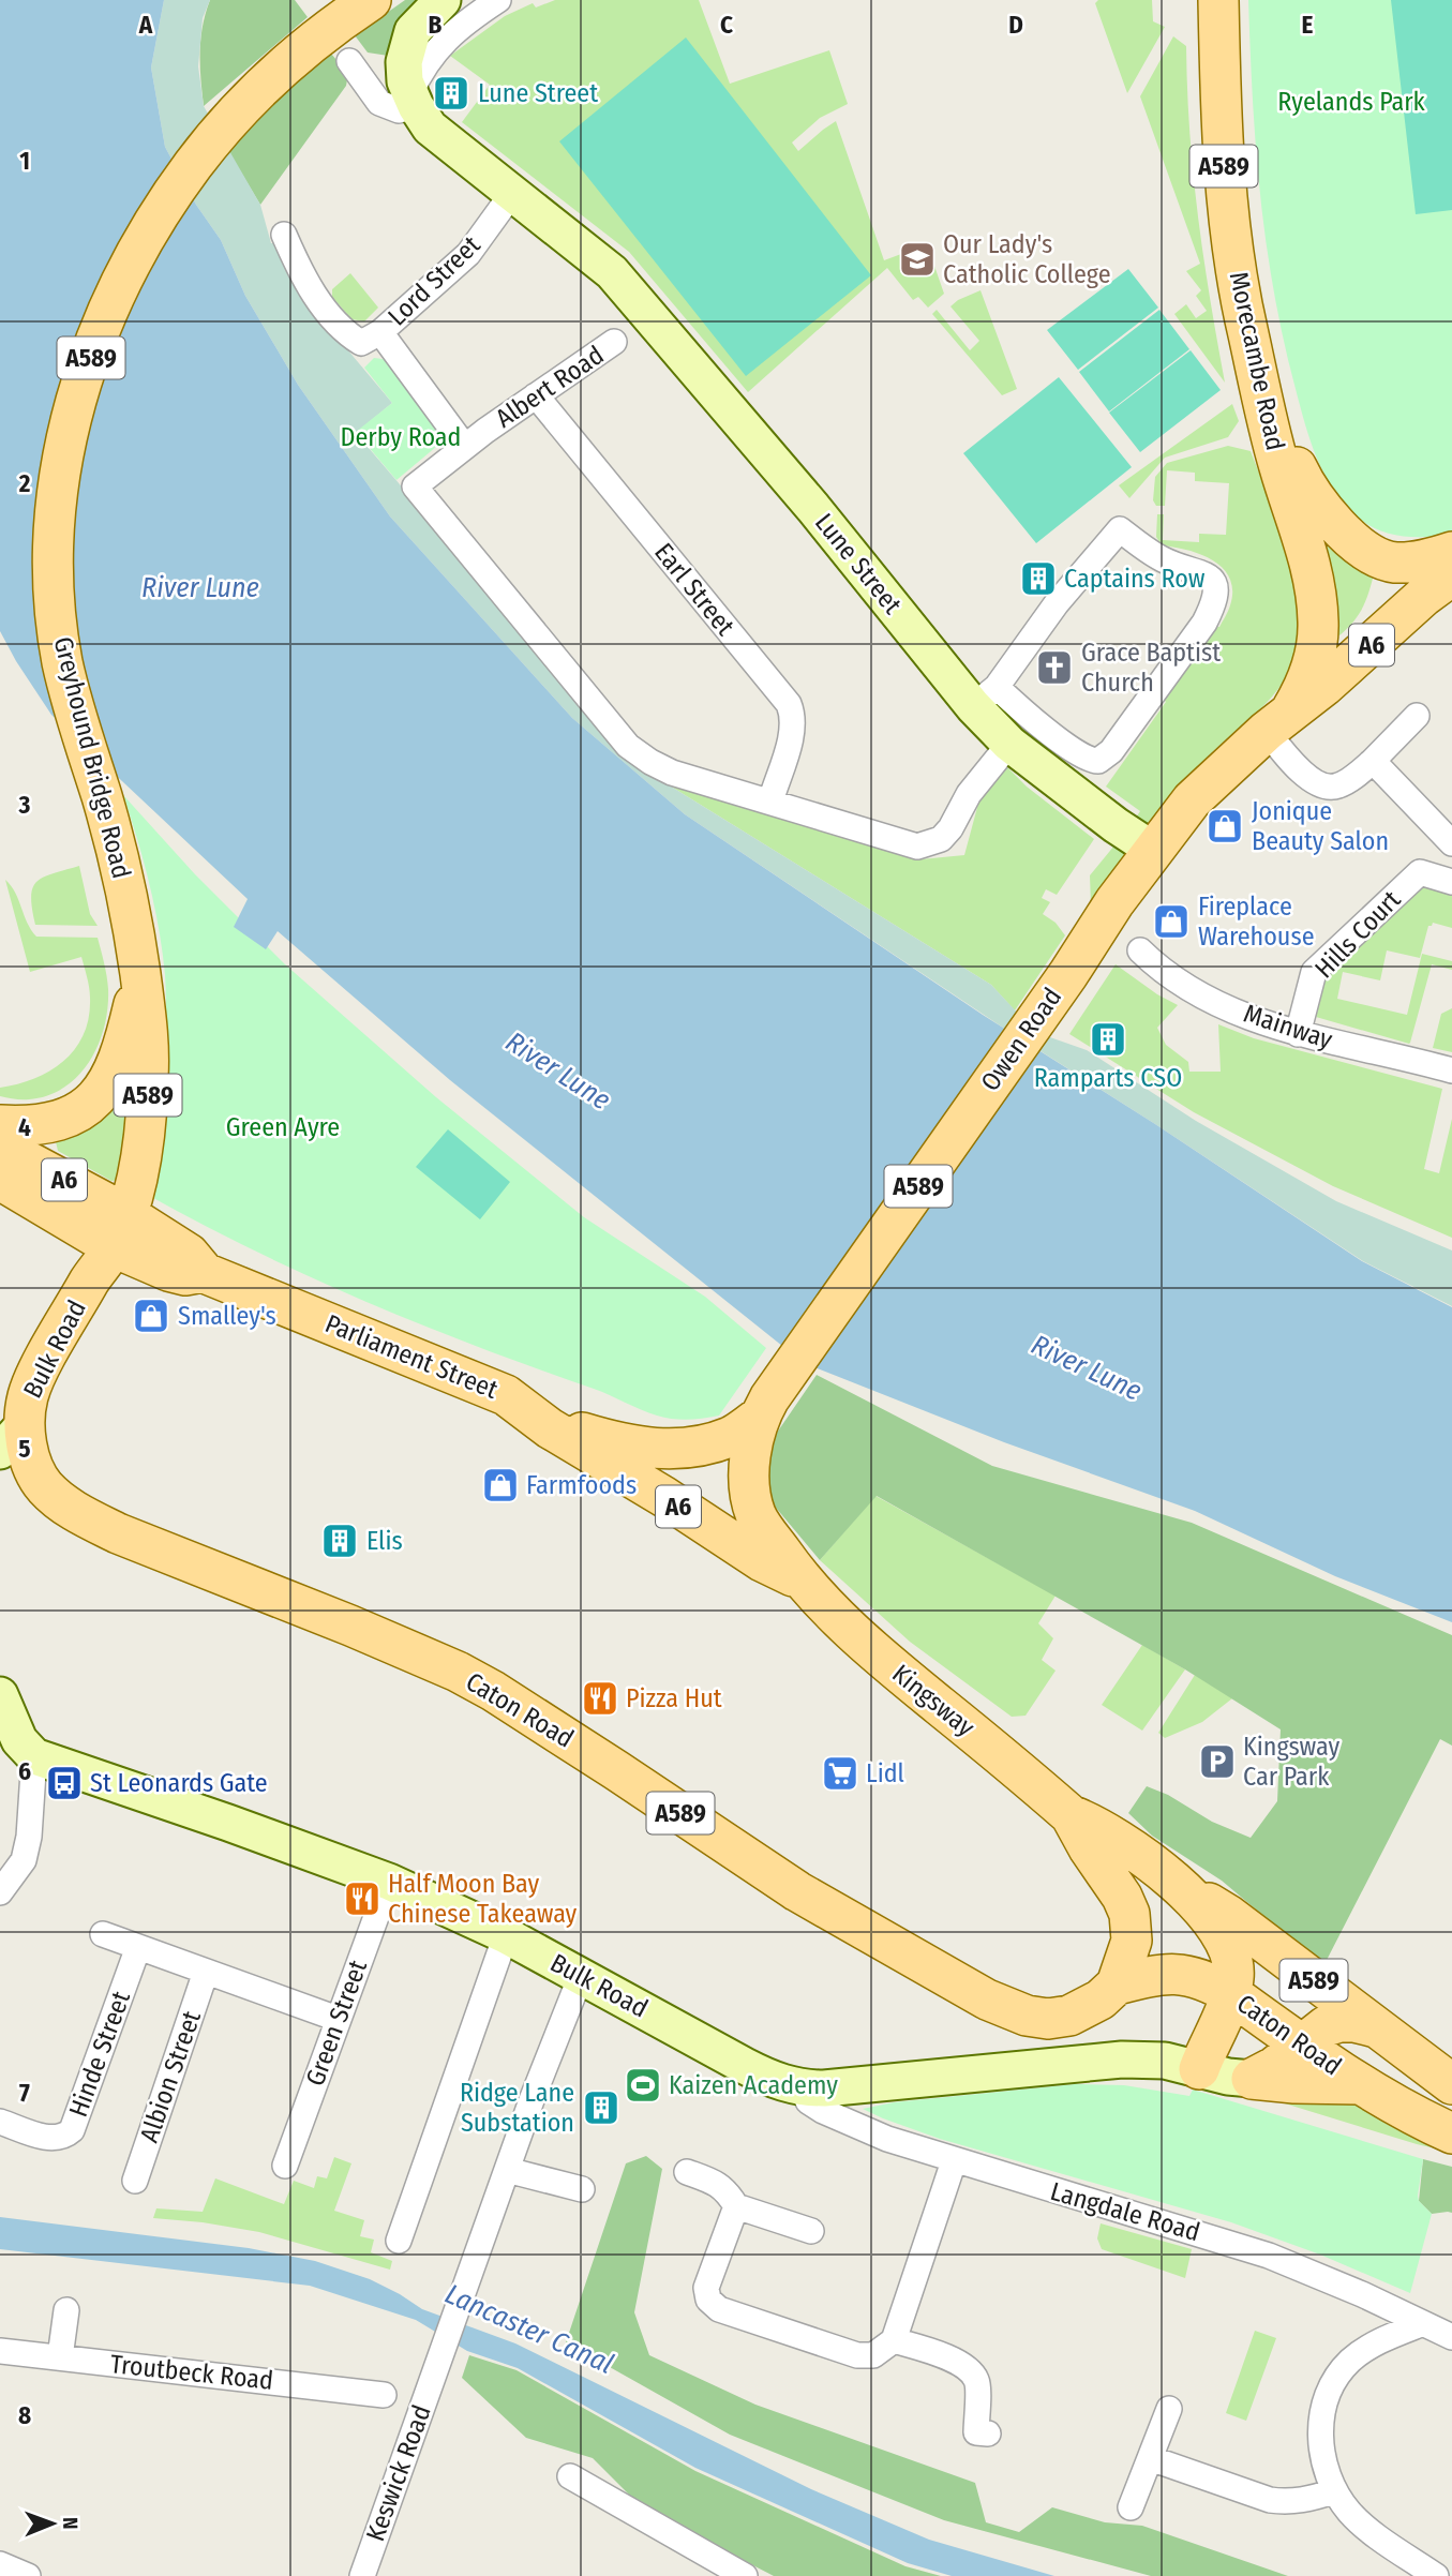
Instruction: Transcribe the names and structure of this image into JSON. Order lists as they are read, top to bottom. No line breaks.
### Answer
{"streets":{"main road":["A589","Morecambe Road","A6","Greyhound Bridge Road","Owen Road","Bulk Road","Parliament Street","Kingsway","Caton Road"],"street":["Lord Street","Albert Road","Lune Street","Earl Street","Hills Court","Mainway","Green Street","Hinde Street","Albion Street","Langdale Road","Troutbeck Road","Keswick Road"]},"crossings":[["A589","Morecambe Road"],["A589","Owen Road"],["A589","Parliament Street"],["A589","Kingsway"],["A589","Caton Road"],["Lord Street","Lune Street"],["Morecambe Road","Owen Road"],["Albert Road","Earl Street"],["Lune Street","Owen Road"],["A6","Greyhound Bridge Road"],["Greyhound Bridge Road","Bulk Road"],["Greyhound Bridge Road","Parliament Street"],["Hills Court","Mainway"],["Owen Road","Parliament Street"],["Owen Road","Kingsway"],["Bulk Road","Parliament Street"],["Bulk Road","Caton Road"],["Bulk Road","Green Street"],["Bulk Road","Langdale Road"],["Bulk Road","Keswick Road"],["Parliament Street","Kingsway"]],"water":["River Lune","Lancaster Canal"],"parks":["Ryelands Park","Derby Road","Green Ayre"],"places":{"building":["Lune Street","Captains Row","Ramparts CSO","Elis","Ridge Lane Substation"],"school or university":["Our Lady's Catholic College"],"church":["Grace Baptist Church"],"shop":["Jonique Beauty Salon","Fireplace Warehouse","Smalley's","Farmfoods"],"restaurant":["Pizza Hut","Half Moon Bay Chinese Takeaway"],"parking":["Kingsway Car Park"],"supermarket":["Lidl"],"bus stop":["St Leonards Gate"],"sports":["Kaizen Academy"]},"north":"right","grid":{"columns":["A","B","C","D","E"],"rows":["1","2","3","4","5","6","7","8"]}}
